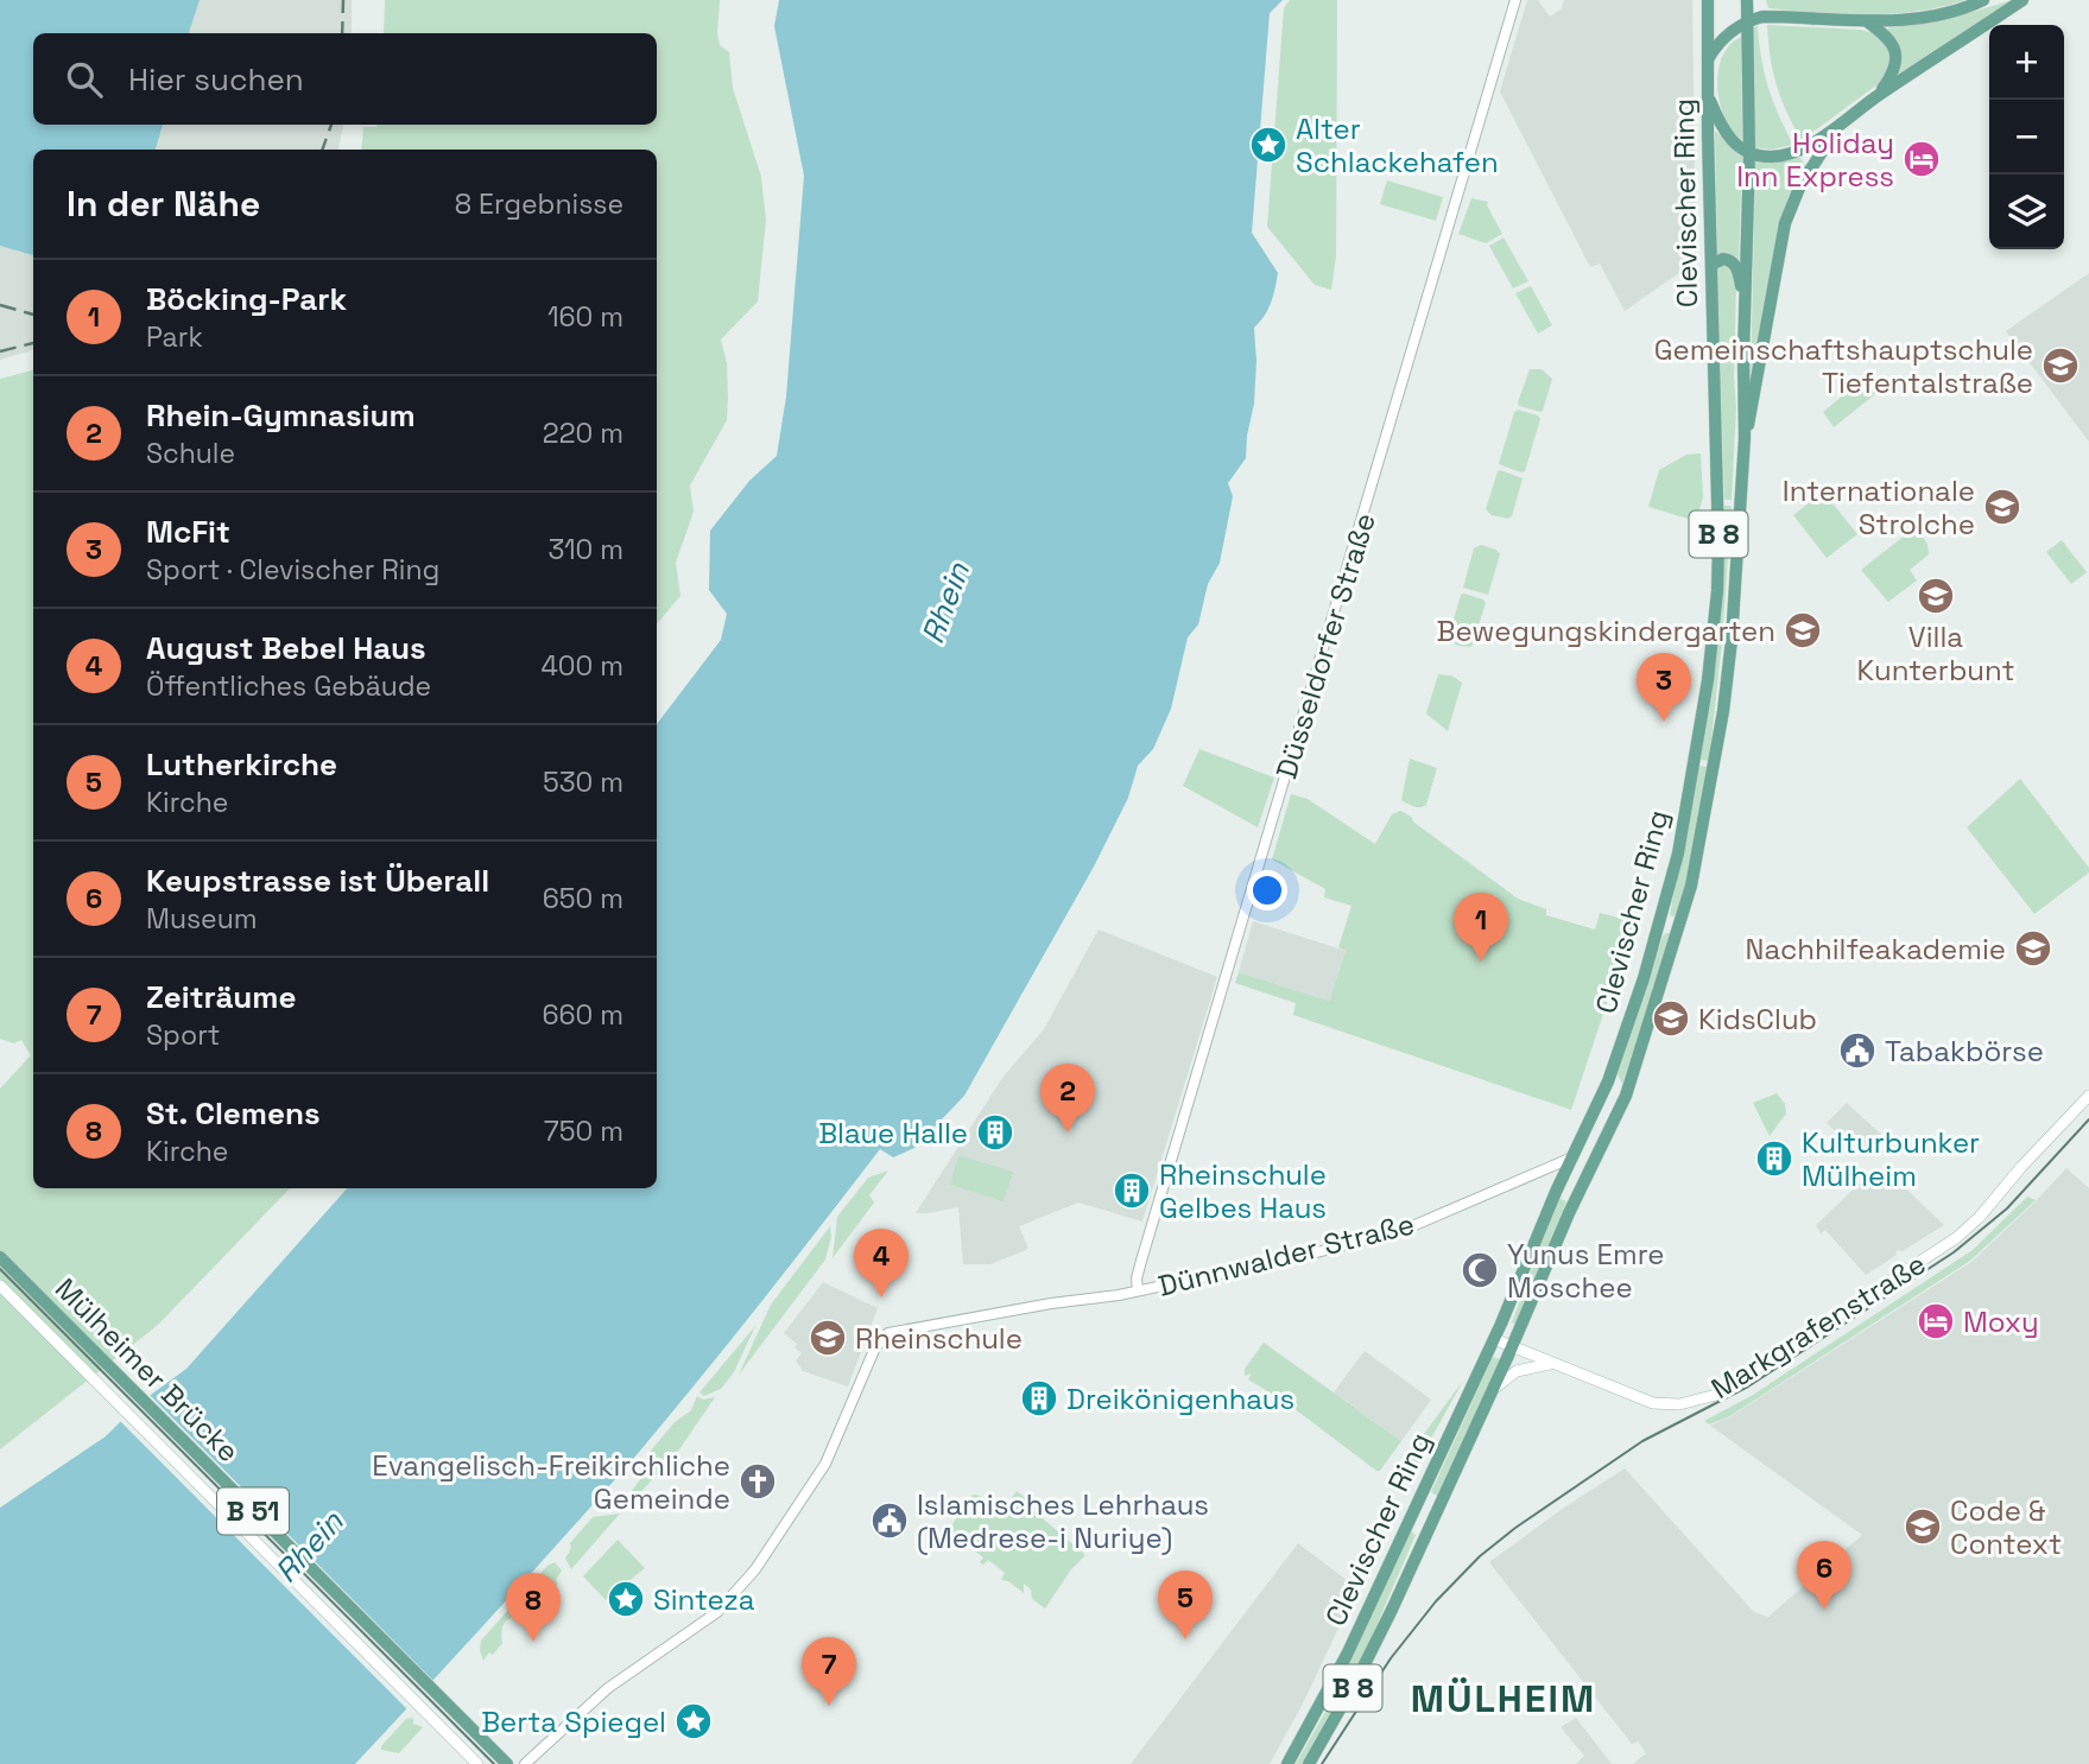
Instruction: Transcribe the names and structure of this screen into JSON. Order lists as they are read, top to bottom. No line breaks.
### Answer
{"streets":{"main road":["Clevischer Ring","B 8","Markgrafenstraße","Mülheimer Brücke","B 51"],"street":["Düsseldorfer Straße","Dünnwalder Straße"]},"crossings":[["Clevischer Ring","B 8"],["Clevischer Ring","Dünnwalder Straße"],["Clevischer Ring","Markgrafenstraße"],["Düsseldorfer Straße","Dünnwalder Straße"]],"districts":["MÜLHEIM"],"water":["Rhein"],"places":{"place":["Alter Schlackehafen","Sinteza","Berta Spiegel"],"hotel":["Holiday Inn Express","Moxy"],"school or university":["Gemeinschaftshauptschule Tiefentalstraße","Internationale Strolche","Villa Kunterbunt","Bewegungskindergarten","Nachhilfeakademie","KidsClub","Rheinschule","Code & Context"],"public building":["Tabakbörse","Islamisches Lehrhaus (Medrese-i Nuriye)"],"building":["Blaue Halle","Kulturbunker Mülheim","Rheinschule Gelbes Haus","Dreikönigenhaus"],"mosque":["Yunus Emre Moschee"],"church":["Evangelisch-Freikirchliche Gemeinde"]},"page":{"map_buttons":["+","−"],"search":"Hier suchen","heading":["In der Nähe","8 Ergebnisse"],"list":[{"mark":"1","name":"Böcking-Park","note":"Park","value":"160 m"},{"mark":"2","name":"Rhein-Gymnasium","note":"Schule","value":"220 m"},{"mark":"3","name":"McFit","note":"Sport · Clevischer Ring","value":"310 m"},{"mark":"4","name":"August Bebel Haus","note":"Öffentliches Gebäude","value":"400 m"},{"mark":"5","name":"Lutherkirche","note":"Kirche","value":"530 m"},{"mark":"6","name":"Keupstrasse ist Überall","note":"Museum","value":"650 m"},{"mark":"7","name":"Zeiträume","note":"Sport","value":"660 m"},{"mark":"8","name":"St. Clemens","note":"Kirche","value":"750 m"}],"pins":["3","1","2","4","6","5","8","7"]}}
